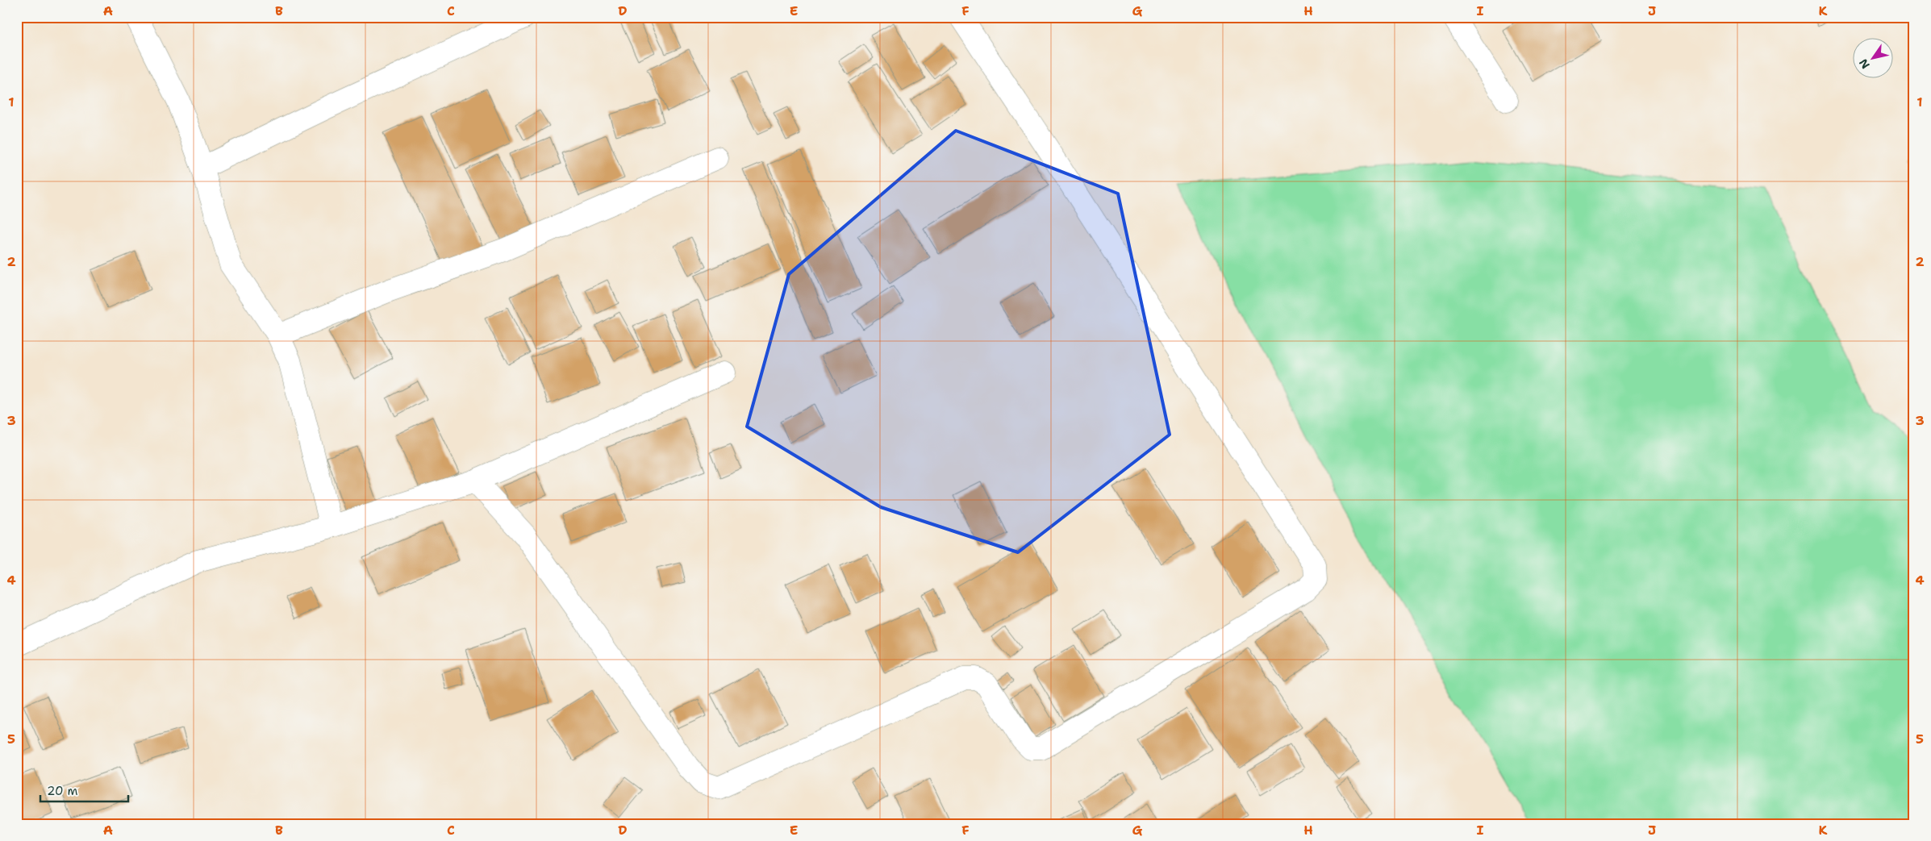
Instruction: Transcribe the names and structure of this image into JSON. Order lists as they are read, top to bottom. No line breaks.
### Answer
{"scale_bar":"20 m","north":"bottom left","grid":{"columns":["A","B","C","D","E","F","G","H","I","J","K"],"rows":["1","2","3","4","5"]}}
